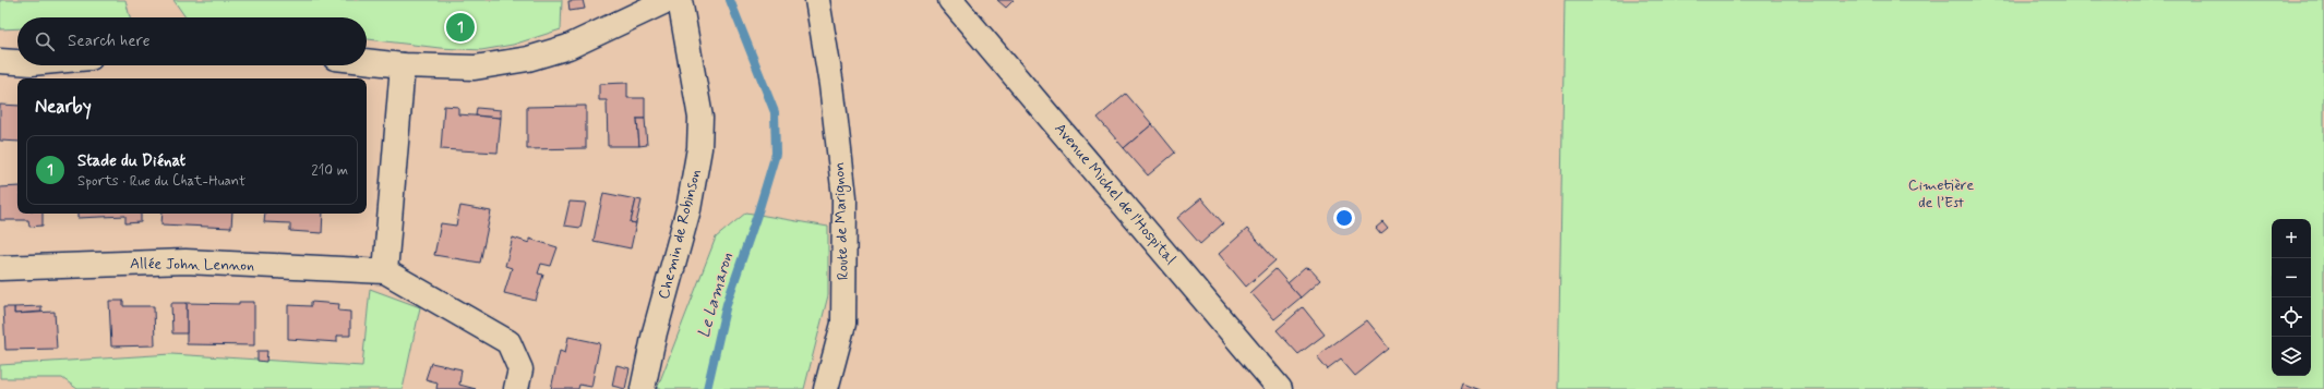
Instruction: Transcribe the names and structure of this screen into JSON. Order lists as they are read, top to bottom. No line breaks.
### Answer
{"streets":{"street":["Avenue Michel de l'Hospital","Route de Marignon","Chemin de Robinson","Allée John Lennon"]},"water":["Le Lamaron"],"parks":["Cimetière de l’Est"],"page":{"pins":"1","search":"Search here","heading":"Nearby","list":[{"mark":"1","name":"Stade du Diénat","note":"Sports · Rue du Chat-Huant","value":"210 m"}],"map_buttons":["+","−"]}}
